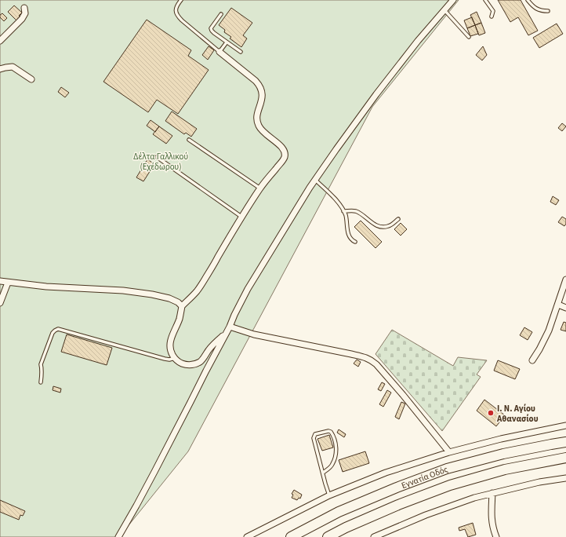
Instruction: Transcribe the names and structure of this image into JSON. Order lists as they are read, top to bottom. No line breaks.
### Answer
{"streets":{"highway":["Εγνατία Οδός"]},"parks":["Δέλτα Γαλλικού (Εχέδωρου)"],"places":["Ι. Ν. Αγίου Αθανασίου"]}
